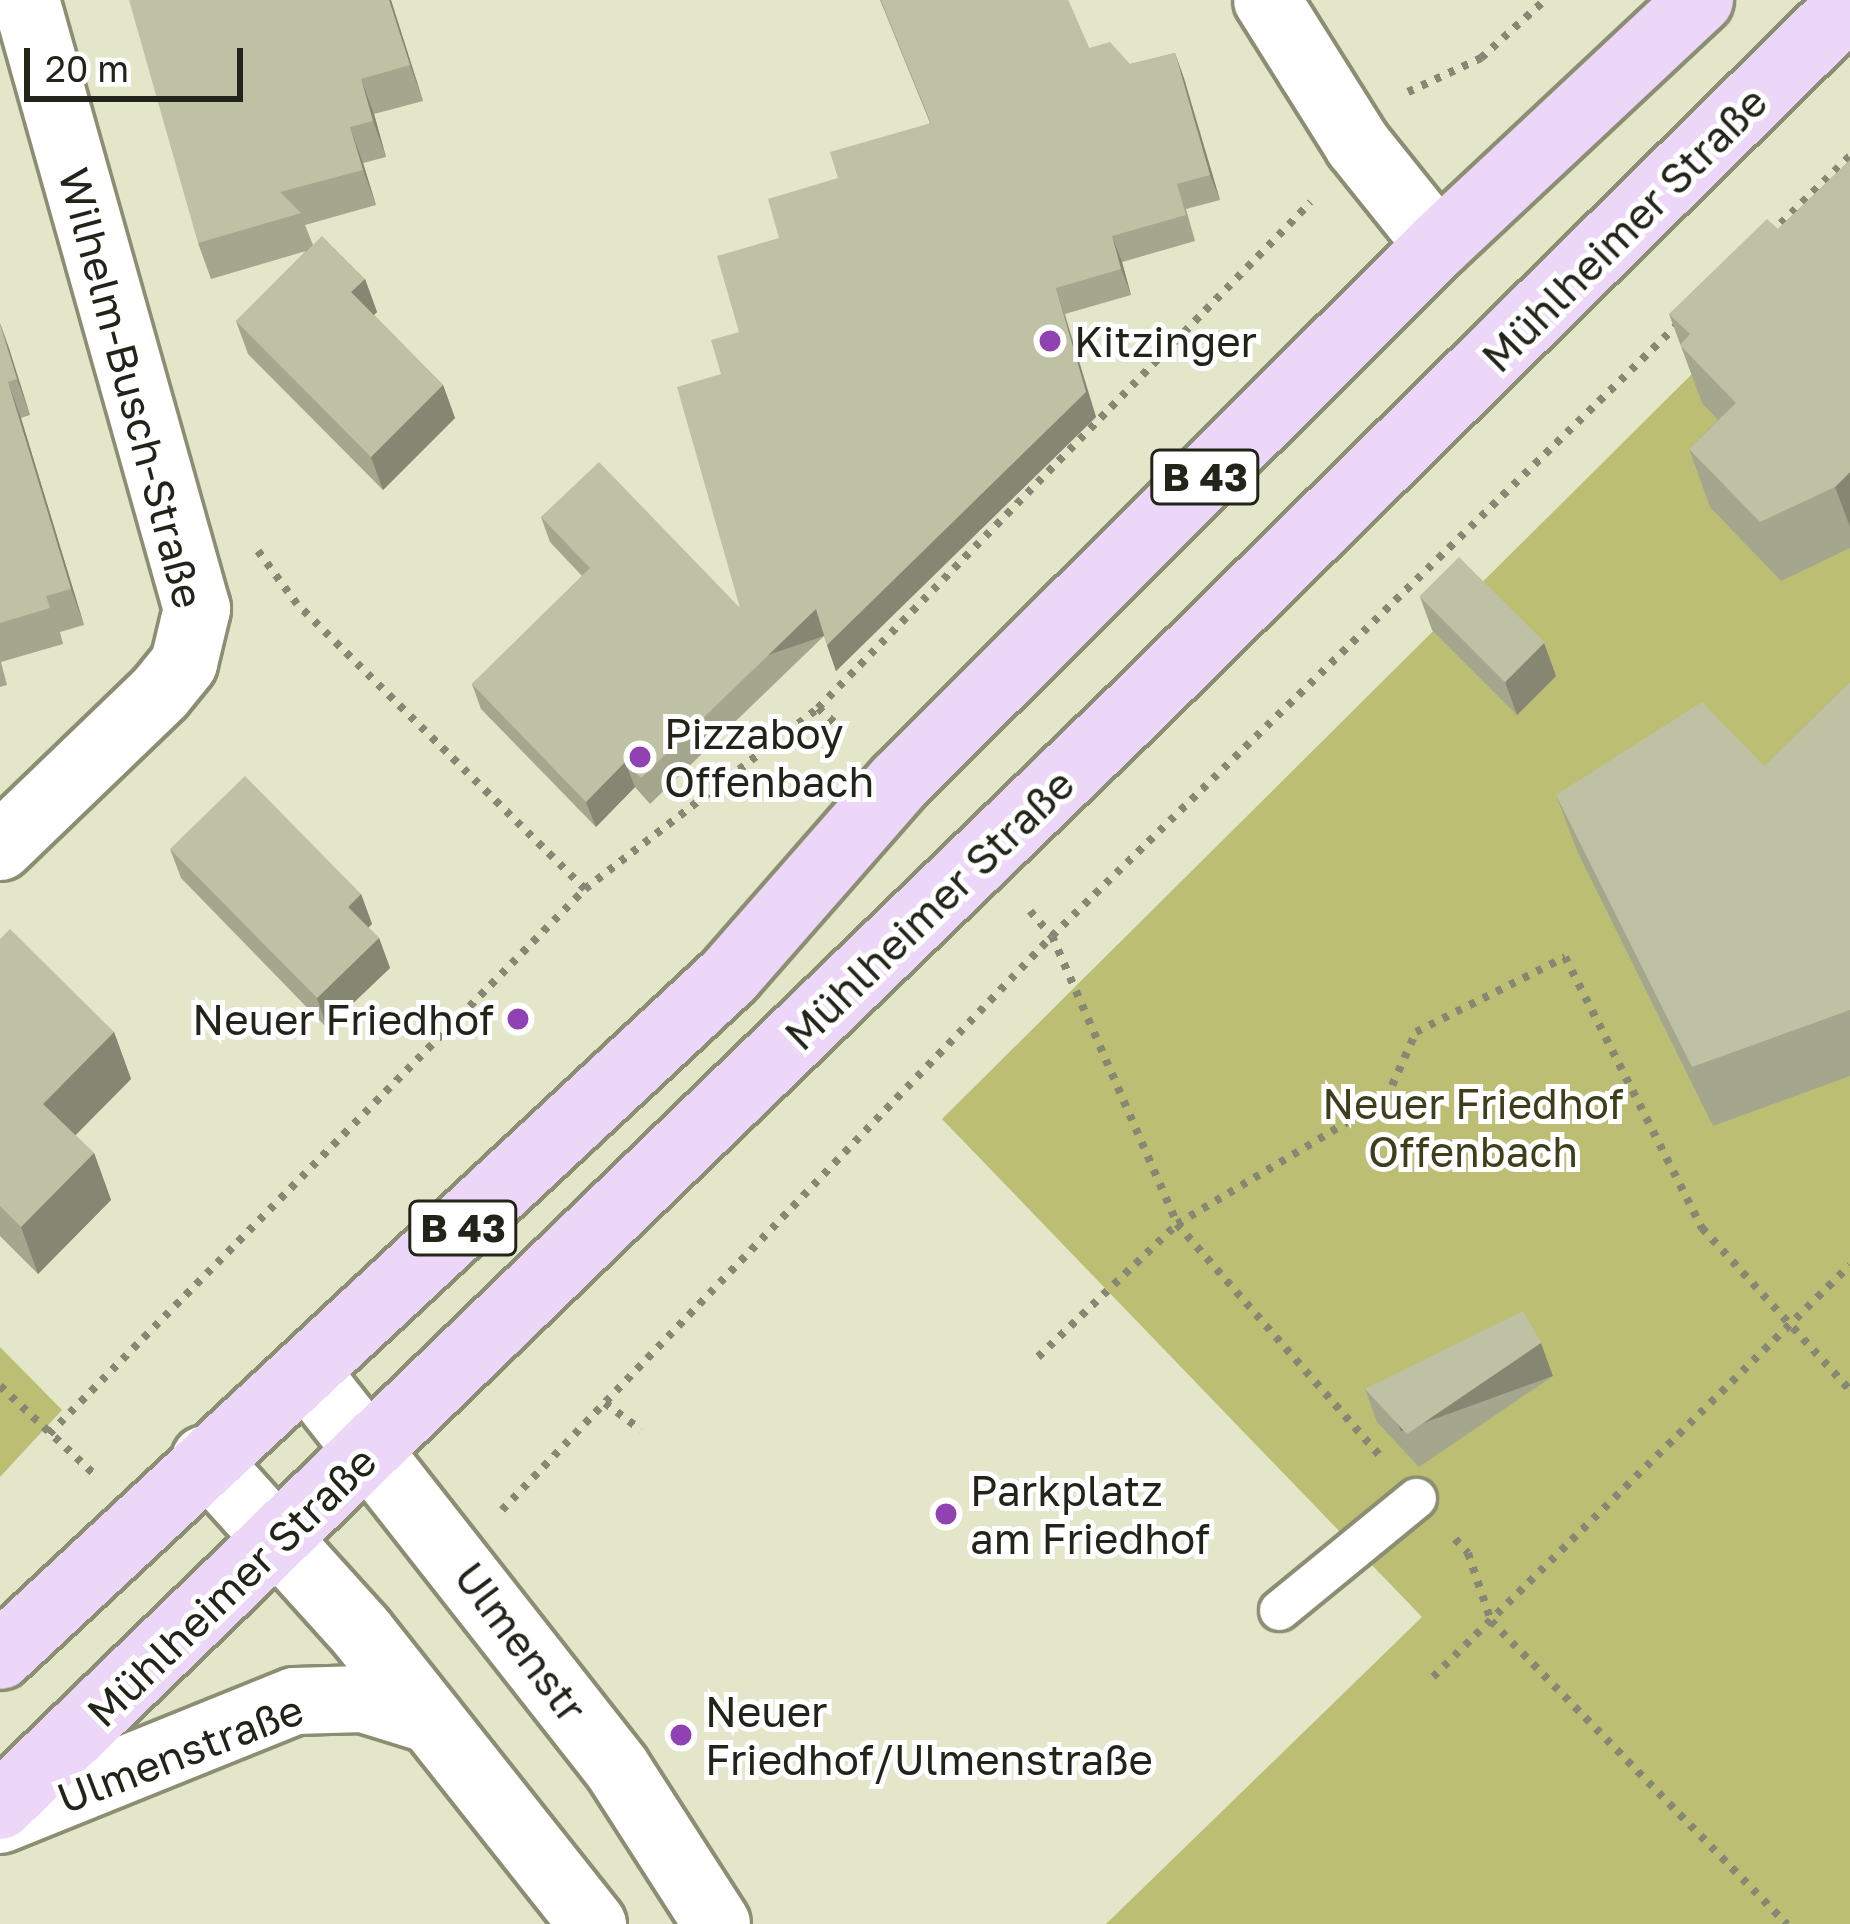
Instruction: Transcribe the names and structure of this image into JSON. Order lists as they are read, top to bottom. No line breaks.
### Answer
{"streets":{"main road":["Mühlheimer Straße","B 43"],"street":["Wilhelm-Busch-Straße","Ulmenstr","Ulmenstraße"]},"crossings":[["Mühlheimer Straße","Ulmenstr"],["B 43","Ulmenstr"]],"parks":["Neuer Friedhof Offenbach"],"places":["Kitzinger","Pizzaboy Offenbach","Neuer Friedhof","Parkplatz am Friedhof","Neuer Friedhof/Ulmenstraße"],"scale_bar":"20 m"}
